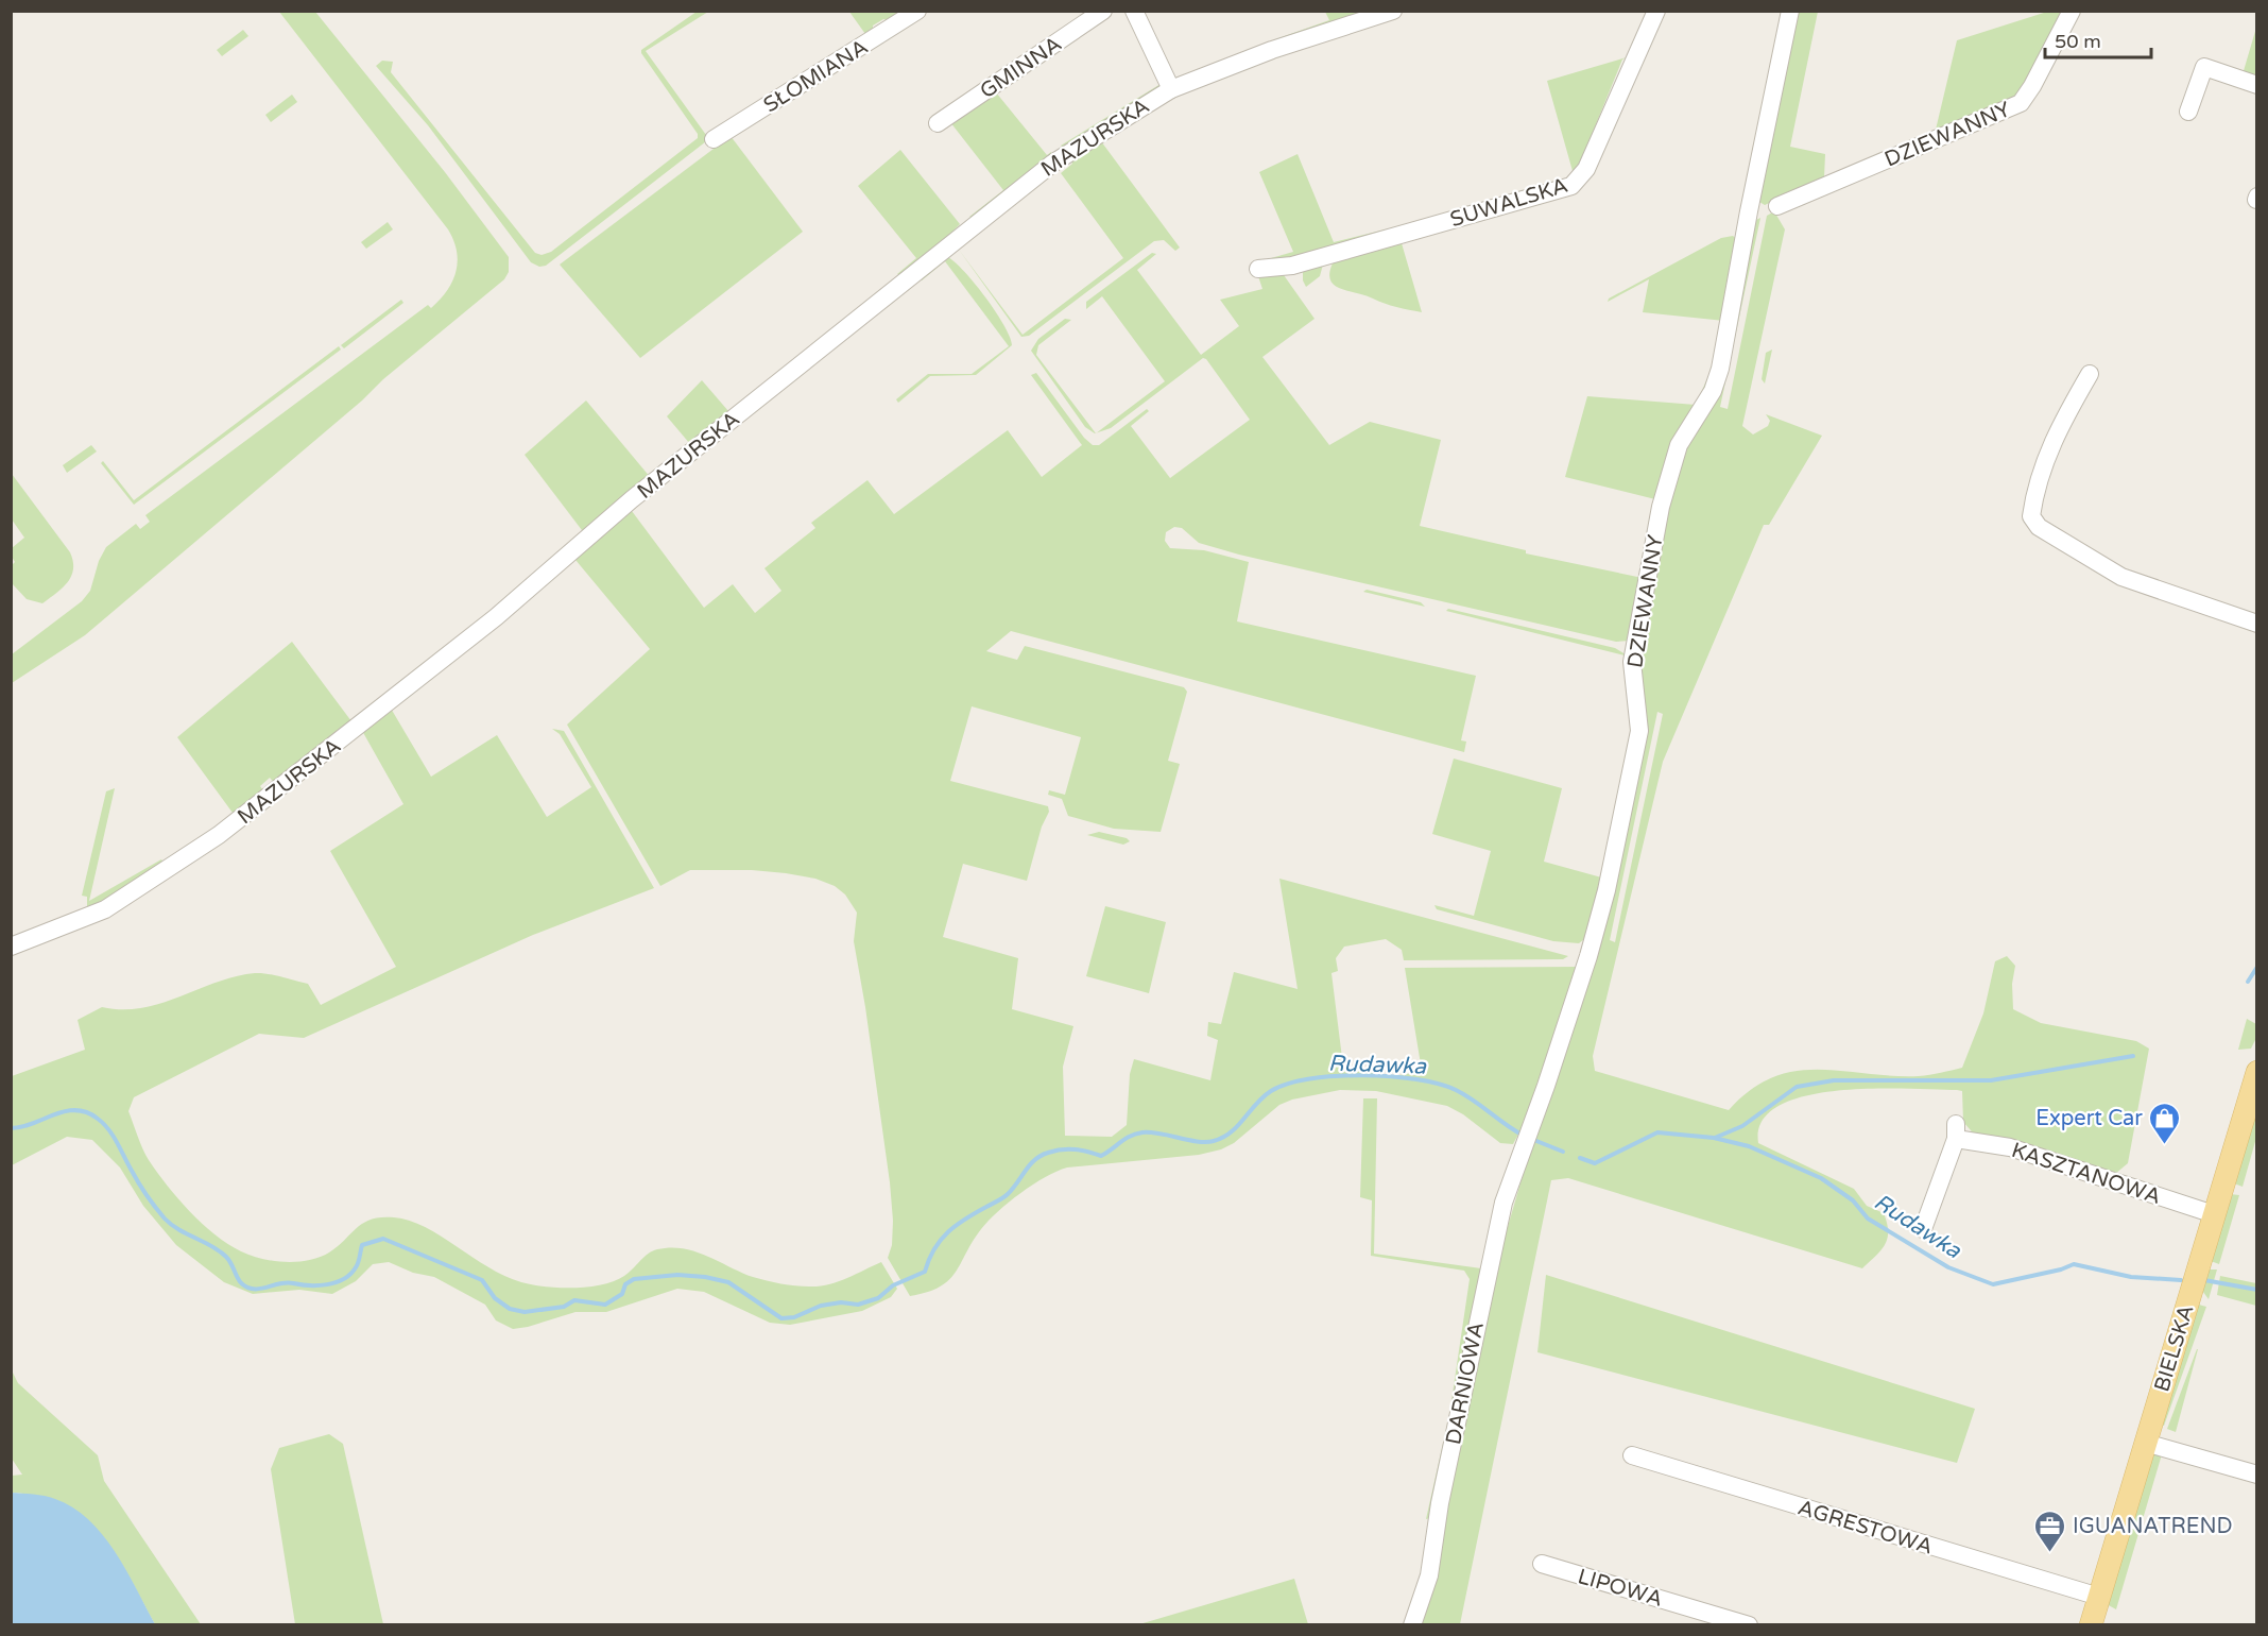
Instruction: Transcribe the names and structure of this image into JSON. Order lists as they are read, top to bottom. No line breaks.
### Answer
{"streets":{"main road":["BIELSKA"],"street":["GMINNA","SŁOMIANA","DZIEWANNY","MAZURSKA","SUWALSKA","KASZTANOWA","DARNIOWA","AGRESTOWA","LIPOWA"]},"crossings":[["DZIEWANNY","DARNIOWA"],["KASZTANOWA","BIELSKA"],["BIELSKA","AGRESTOWA"]],"water":["Rudawka"],"places":{"shop":["Expert Car"],"office":["IGUANATREND"]},"scale_bar":"50 m"}
